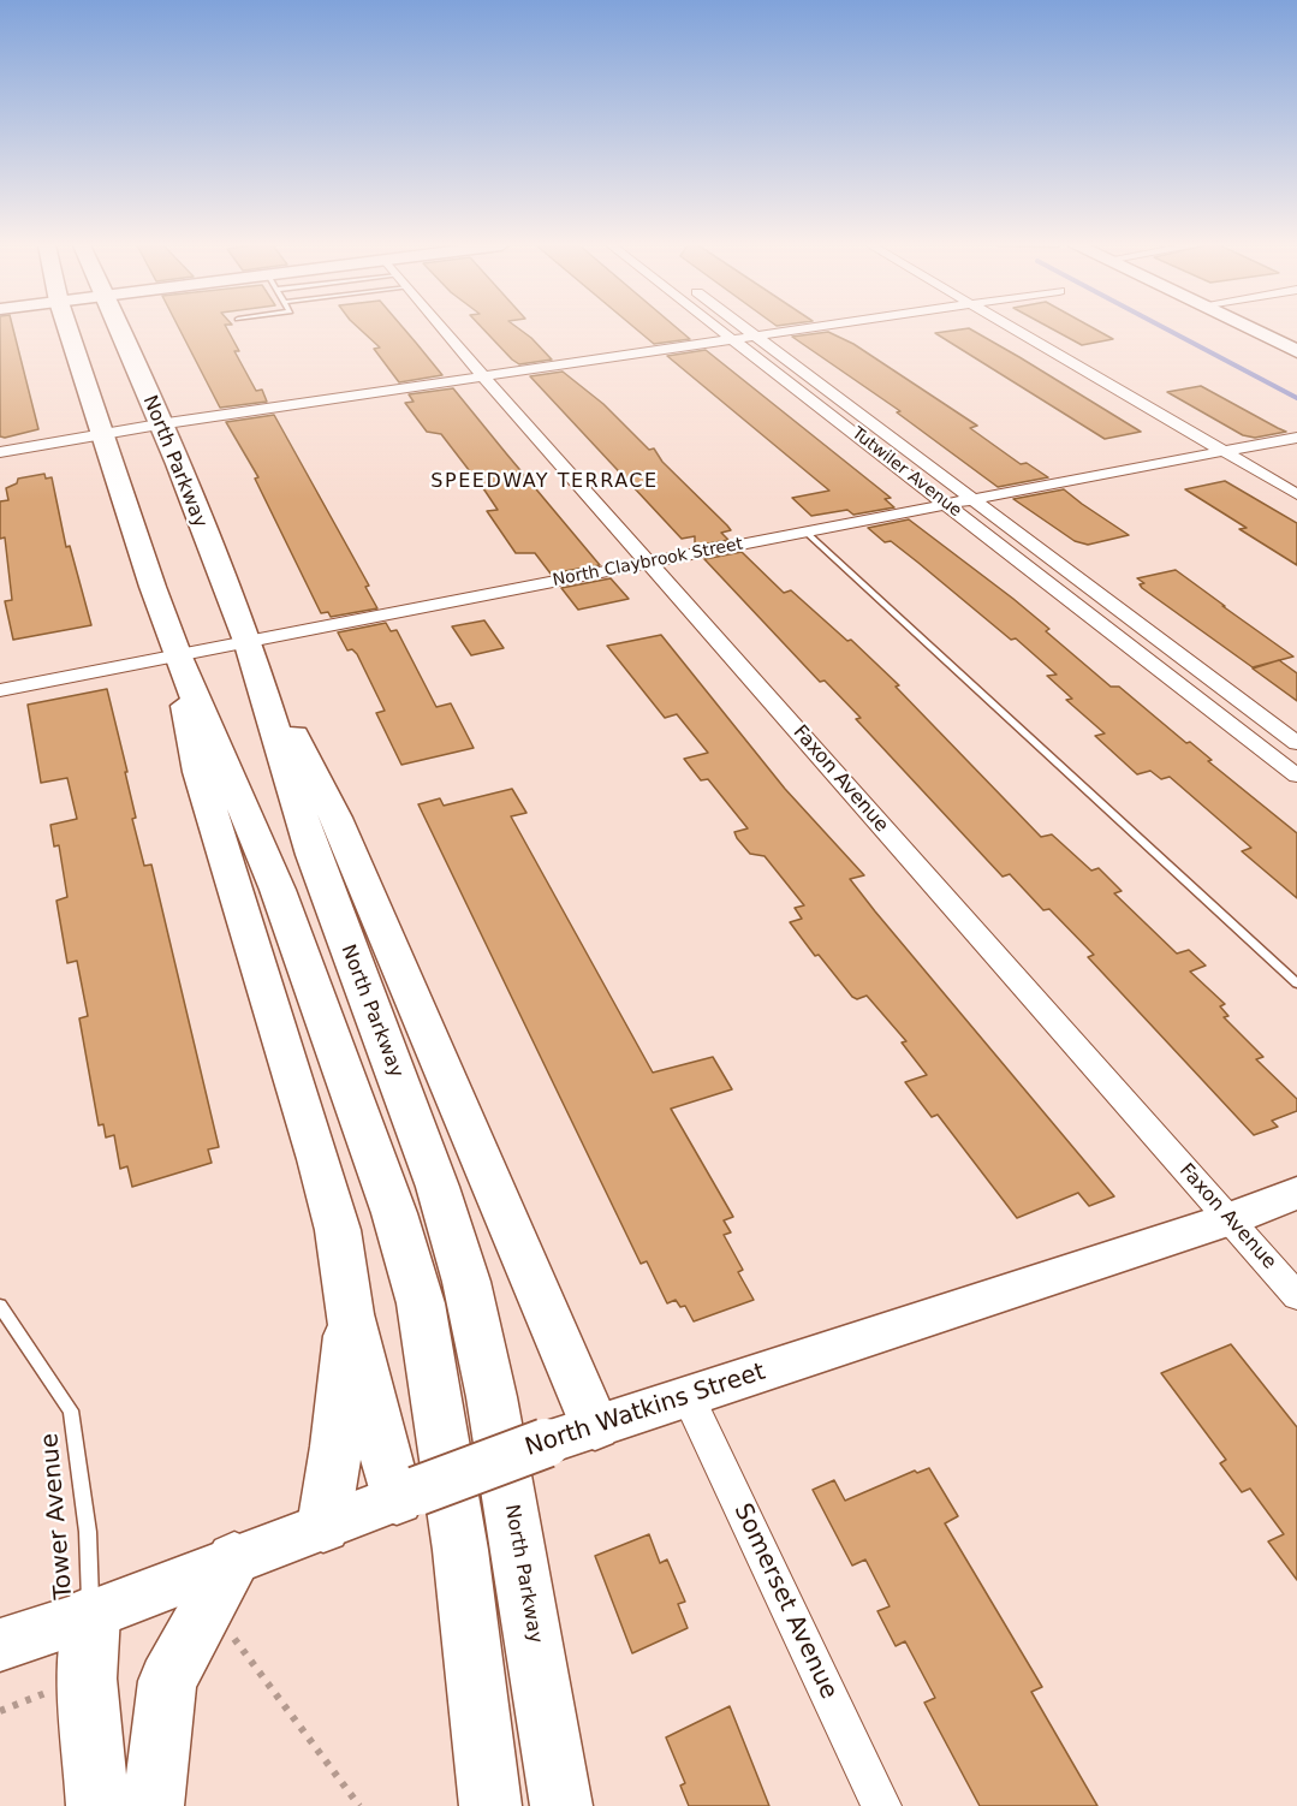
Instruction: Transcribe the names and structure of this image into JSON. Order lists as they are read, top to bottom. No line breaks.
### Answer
{"streets":{"main road":["North Parkway","North Watkins Street"],"street":["Tutwiler Avenue","North Claybrook Street","Faxon Avenue","Somerset Avenue"],"lane":["Tower Avenue"]},"crossings":[["North Parkway","North Claybrook Street"],["Tutwiler Avenue","North Claybrook Street"],["North Claybrook Street","Faxon Avenue"],["Faxon Avenue","North Watkins Street"],["North Watkins Street","Tower Avenue"],["North Watkins Street","Somerset Avenue"]],"districts":["SPEEDWAY TERRACE"]}
